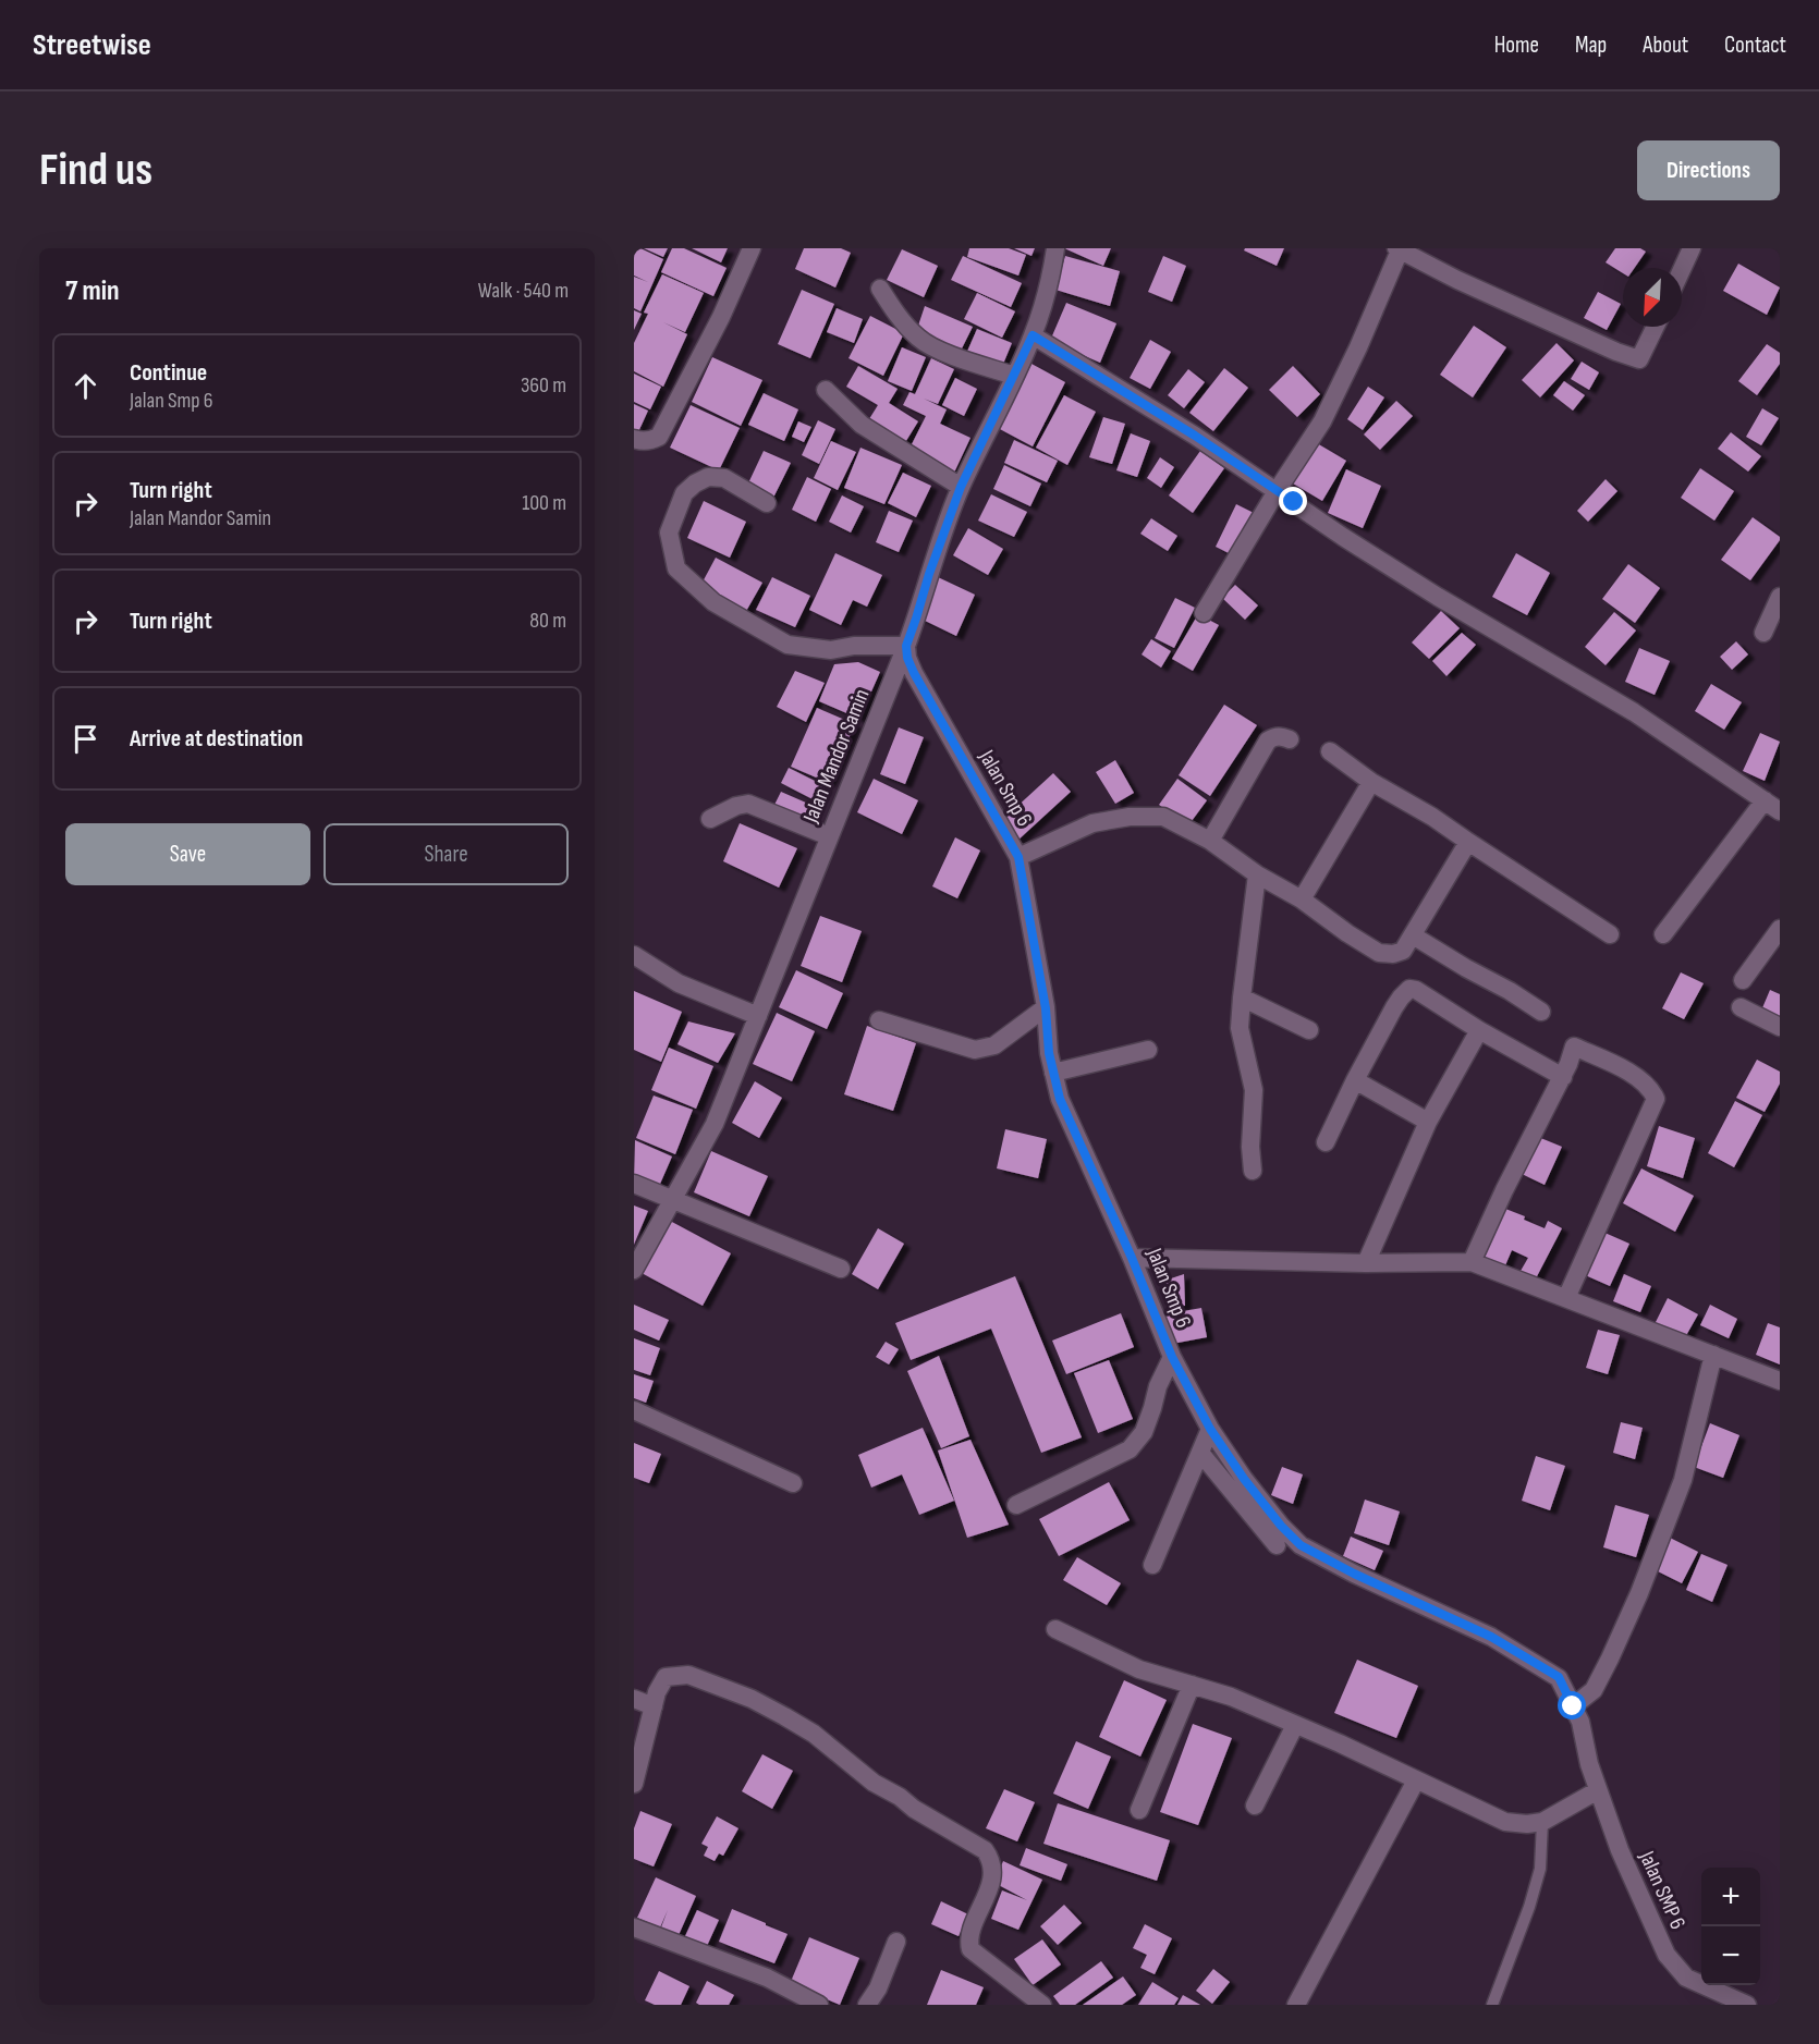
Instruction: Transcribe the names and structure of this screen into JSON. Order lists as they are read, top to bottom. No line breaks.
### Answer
{"streets":{"street":["Jalan Mandor Samin","Jalan Smp 6","Jalan SMP 6"]},"crossings":[["Jalan Mandor Samin","Jalan Smp 6"],["Jalan Smp 6","Jalan SMP 6"]],"north":"bottom left","page":{"header":"Streetwise","nav":["Home","Map","About","Contact"],"buttons":["Directions",["Save","Share"]],"title":"Find us","heading":["7 min","Walk · 540 m"],"list":[["Continue","Jalan Smp 6","360 m"],["Turn right","Jalan Mandor Samin","100 m"],["Turn right","80 m"],"Arrive at destination"],"map_buttons":["+","−"]}}
